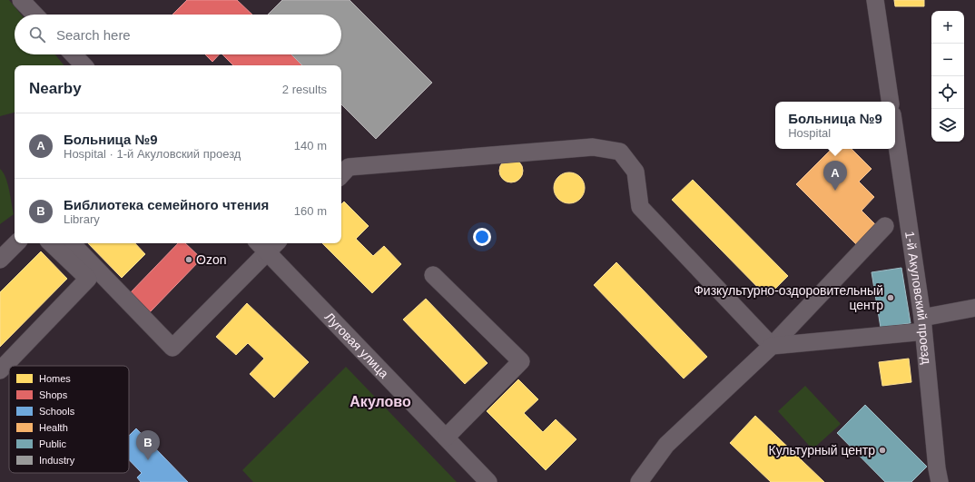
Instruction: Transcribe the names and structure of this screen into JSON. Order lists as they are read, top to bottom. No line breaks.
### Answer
{"streets":{"street":["1-й Акуловский проезд","Луговая улица"]},"districts":["Акулово"],"places":["Ozon","Физкультурно-оздоровительный центр","Культурный центр"],"legend":["Homes","Shops","Schools","Health","Public","Industry"],"page":{"map_buttons":["+","−"],"search":"Search here","heading":["Nearby","2 results"],"popup":["Больница №9","Hospital"],"list":[{"mark":"A","name":"Больница №9","note":"Hospital · 1-й Акуловский проезд","value":"140 m"},{"mark":"B","name":"Библиотека семейного чтения","note":"Library","value":"160 m"}],"pins":["A","B"]}}
